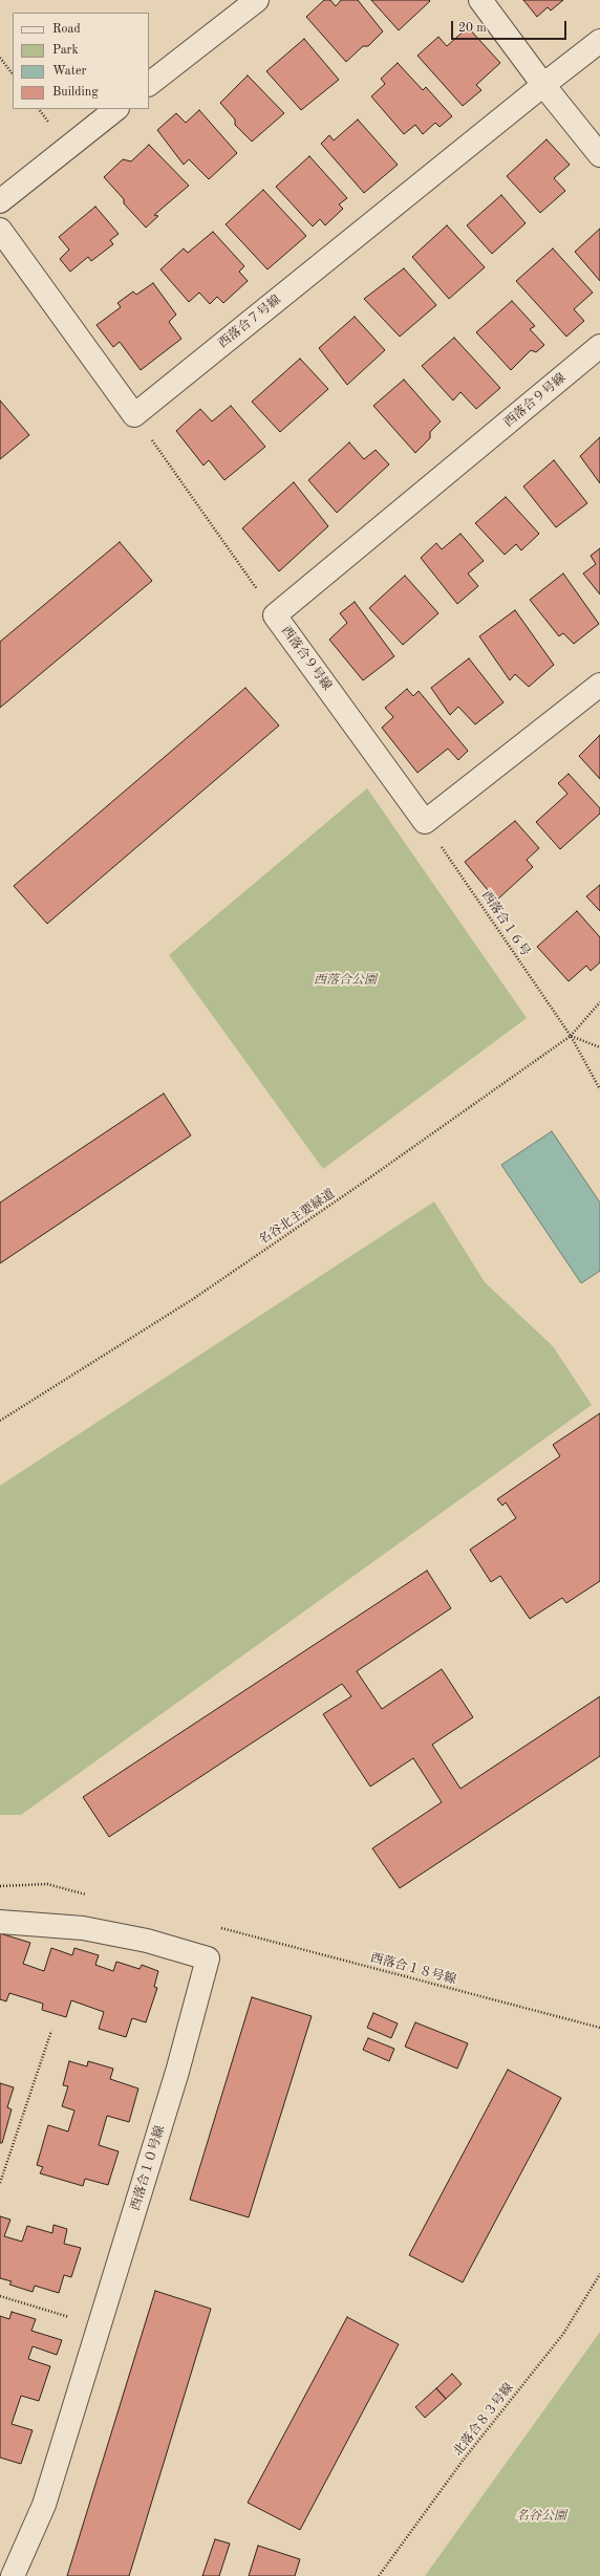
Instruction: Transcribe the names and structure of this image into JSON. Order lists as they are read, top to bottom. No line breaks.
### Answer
{"streets":{"street":["西落合７号線","西落合９号線","西落合１０号線"],"path":["西落合１６号","名谷北主要緑道","西落合１８号線","北落合８３号線"]},"crossings":[["西落合９号線","西落合１６号"],["西落合１６号","名谷北主要緑道"]],"parks":["西落合公園","名谷公園"],"legend":["Road","Park","Water","Building"],"scale_bar":"20 m"}
